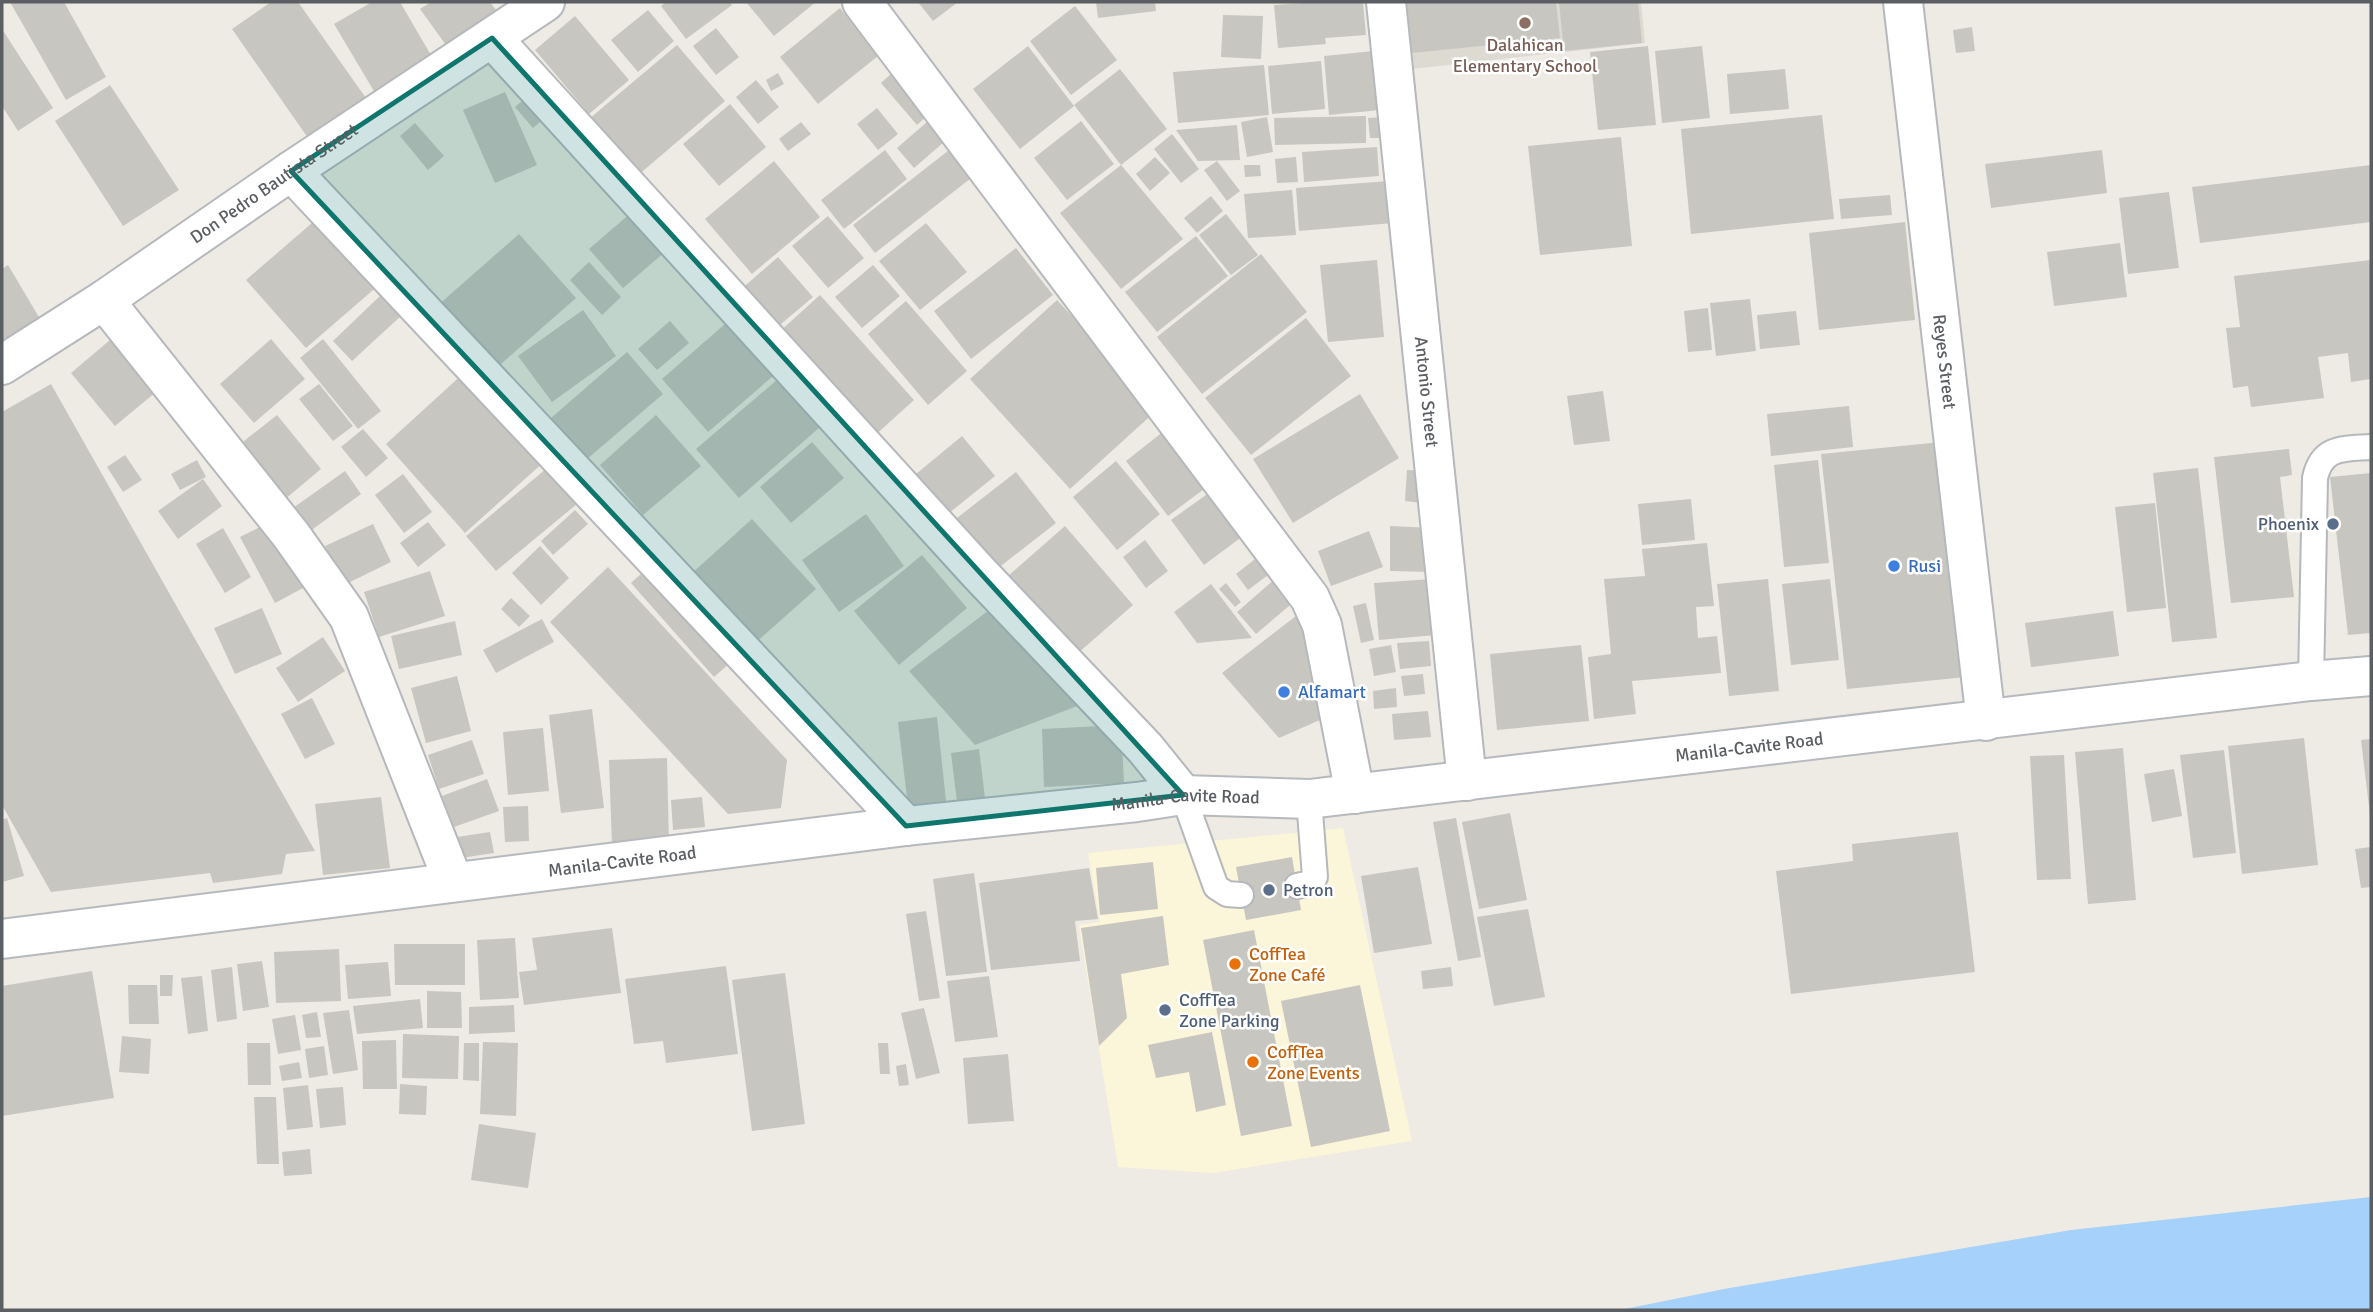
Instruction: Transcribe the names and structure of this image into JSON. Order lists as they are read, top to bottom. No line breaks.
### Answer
{"streets":{"street":["Don Pedro Bautista Street","Reyes Street","Antonio Street","Manila-Cavite Road"]},"crossings":[["Reyes Street","Manila-Cavite Road"],["Antonio Street","Manila-Cavite Road"]],"places":["Dalahican Elementary School","Phoenix","Rusi","Alfamart","Petron","CoffTea Zone Café","CoffTea Zone Parking","CoffTea Zone Events"]}
